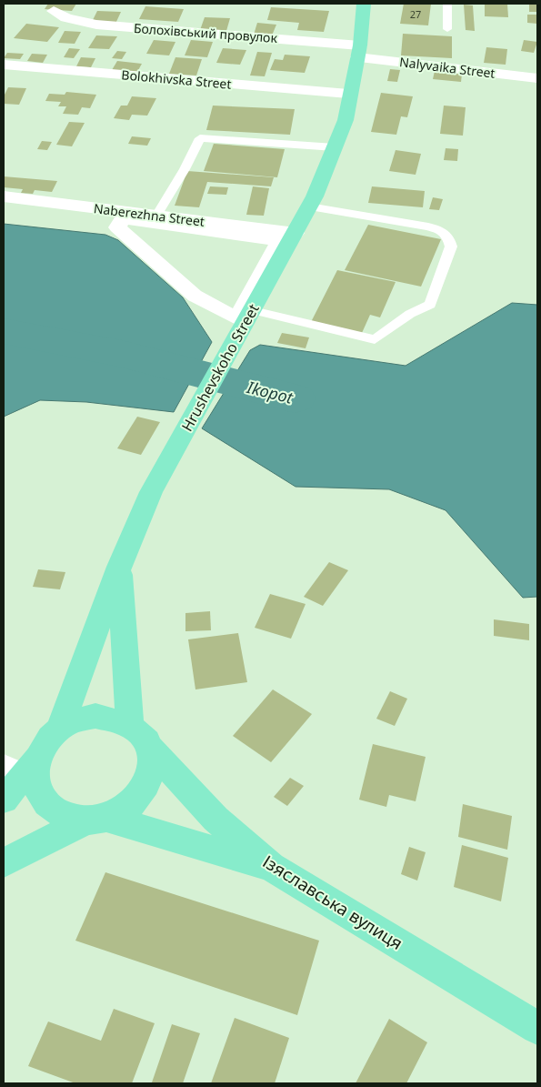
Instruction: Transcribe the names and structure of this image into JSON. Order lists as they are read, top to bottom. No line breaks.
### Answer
{"streets":{"main road":["Hrushevskoho Street","Ізяславська вулиця"],"street":["Болохівський провулок","Nalyvaika Street","Bolokhivska Street","Naberezhna Street"]},"crossings":[["Болохівський провулок","Nalyvaika Street"],["Болохівський провулок","Hrushevskoho Street"],["Nalyvaika Street","Hrushevskoho Street"],["Bolokhivska Street","Hrushevskoho Street"],["Naberezhna Street","Hrushevskoho Street"],["Hrushevskoho Street","Ізяславська вулиця"]],"water":["Ikopot"],"house_numbers":["27"]}
